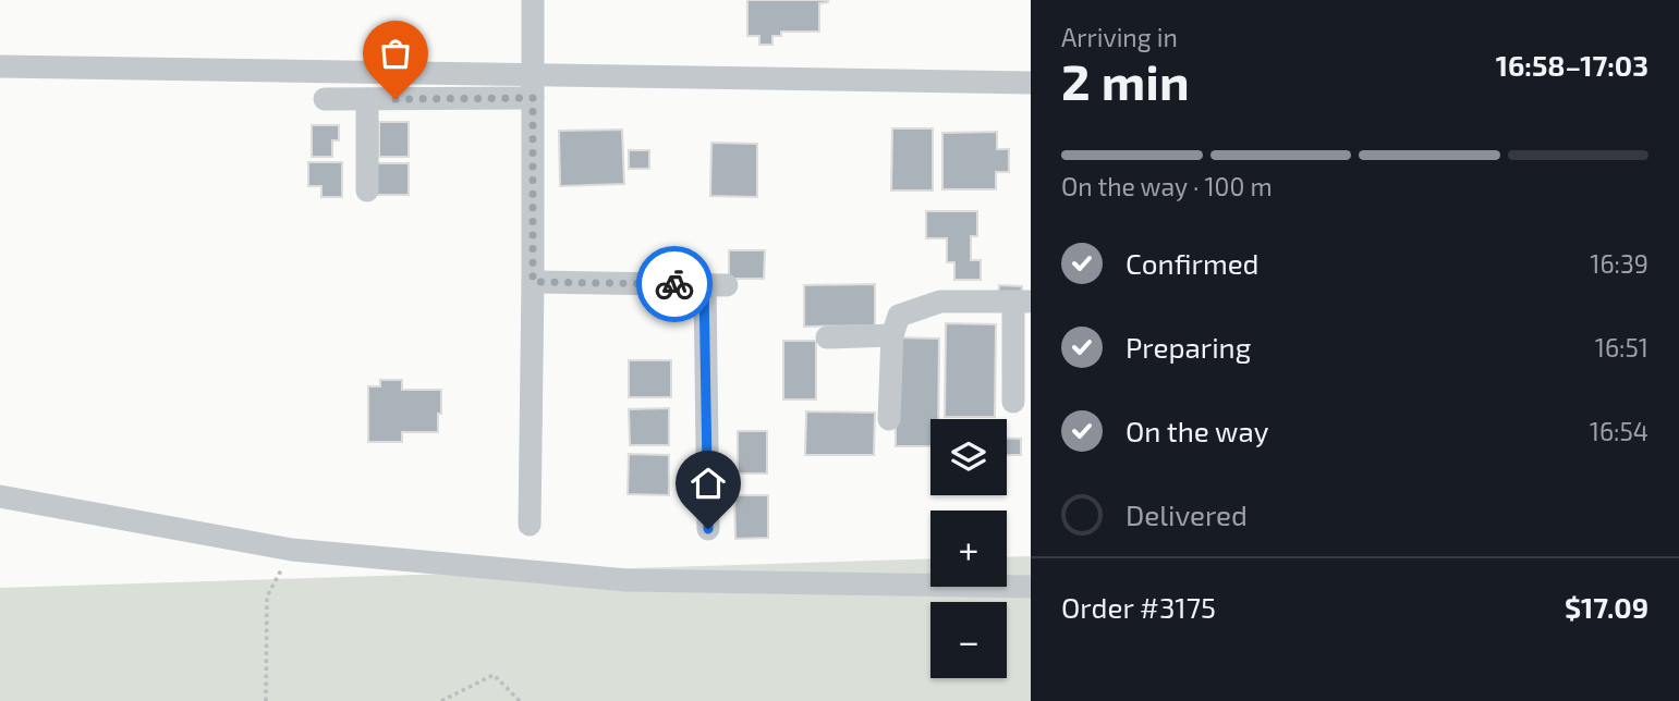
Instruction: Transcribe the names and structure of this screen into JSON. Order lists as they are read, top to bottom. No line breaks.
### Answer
{"page":{"heading":["2 min","Arriving in","16:58–17:03"],"panel":["Order #3175","$17.09"],"bar":"On the way · 100 m","list":[["Confirmed","16:39"],["Preparing","16:51"],["On the way","16:54"],"Delivered"],"map_buttons":["+","−"]}}
